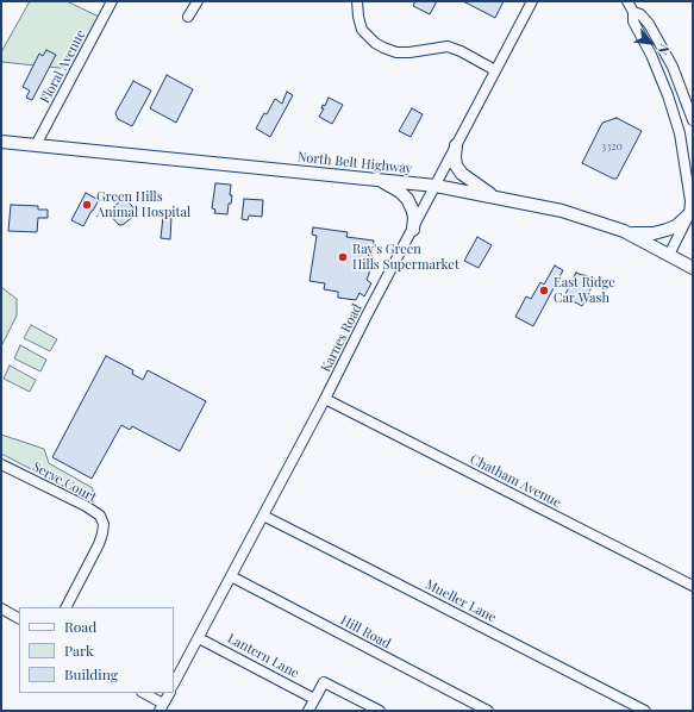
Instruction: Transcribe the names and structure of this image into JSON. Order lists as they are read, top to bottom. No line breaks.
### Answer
{"streets":{"main road":["North Belt Highway"],"street":["Floral Avenue","Karnes Road","Chatham Avenue","Serve Court","Mueller Lane","Hill Road","Lantern Lane"]},"crossings":[["Floral Avenue","North Belt Highway"],["North Belt Highway","Karnes Road"],["Karnes Road","Chatham Avenue"],["Karnes Road","Mueller Lane"],["Karnes Road","Hill Road"],["Karnes Road","Lantern Lane"]],"places":["Green Hills Animal Hospital","Ray's Green Hills Supermarket","East Ridge Car Wash"],"house_numbers":["3320"],"legend":["Road","Park","Building"],"north":"bottom right"}
